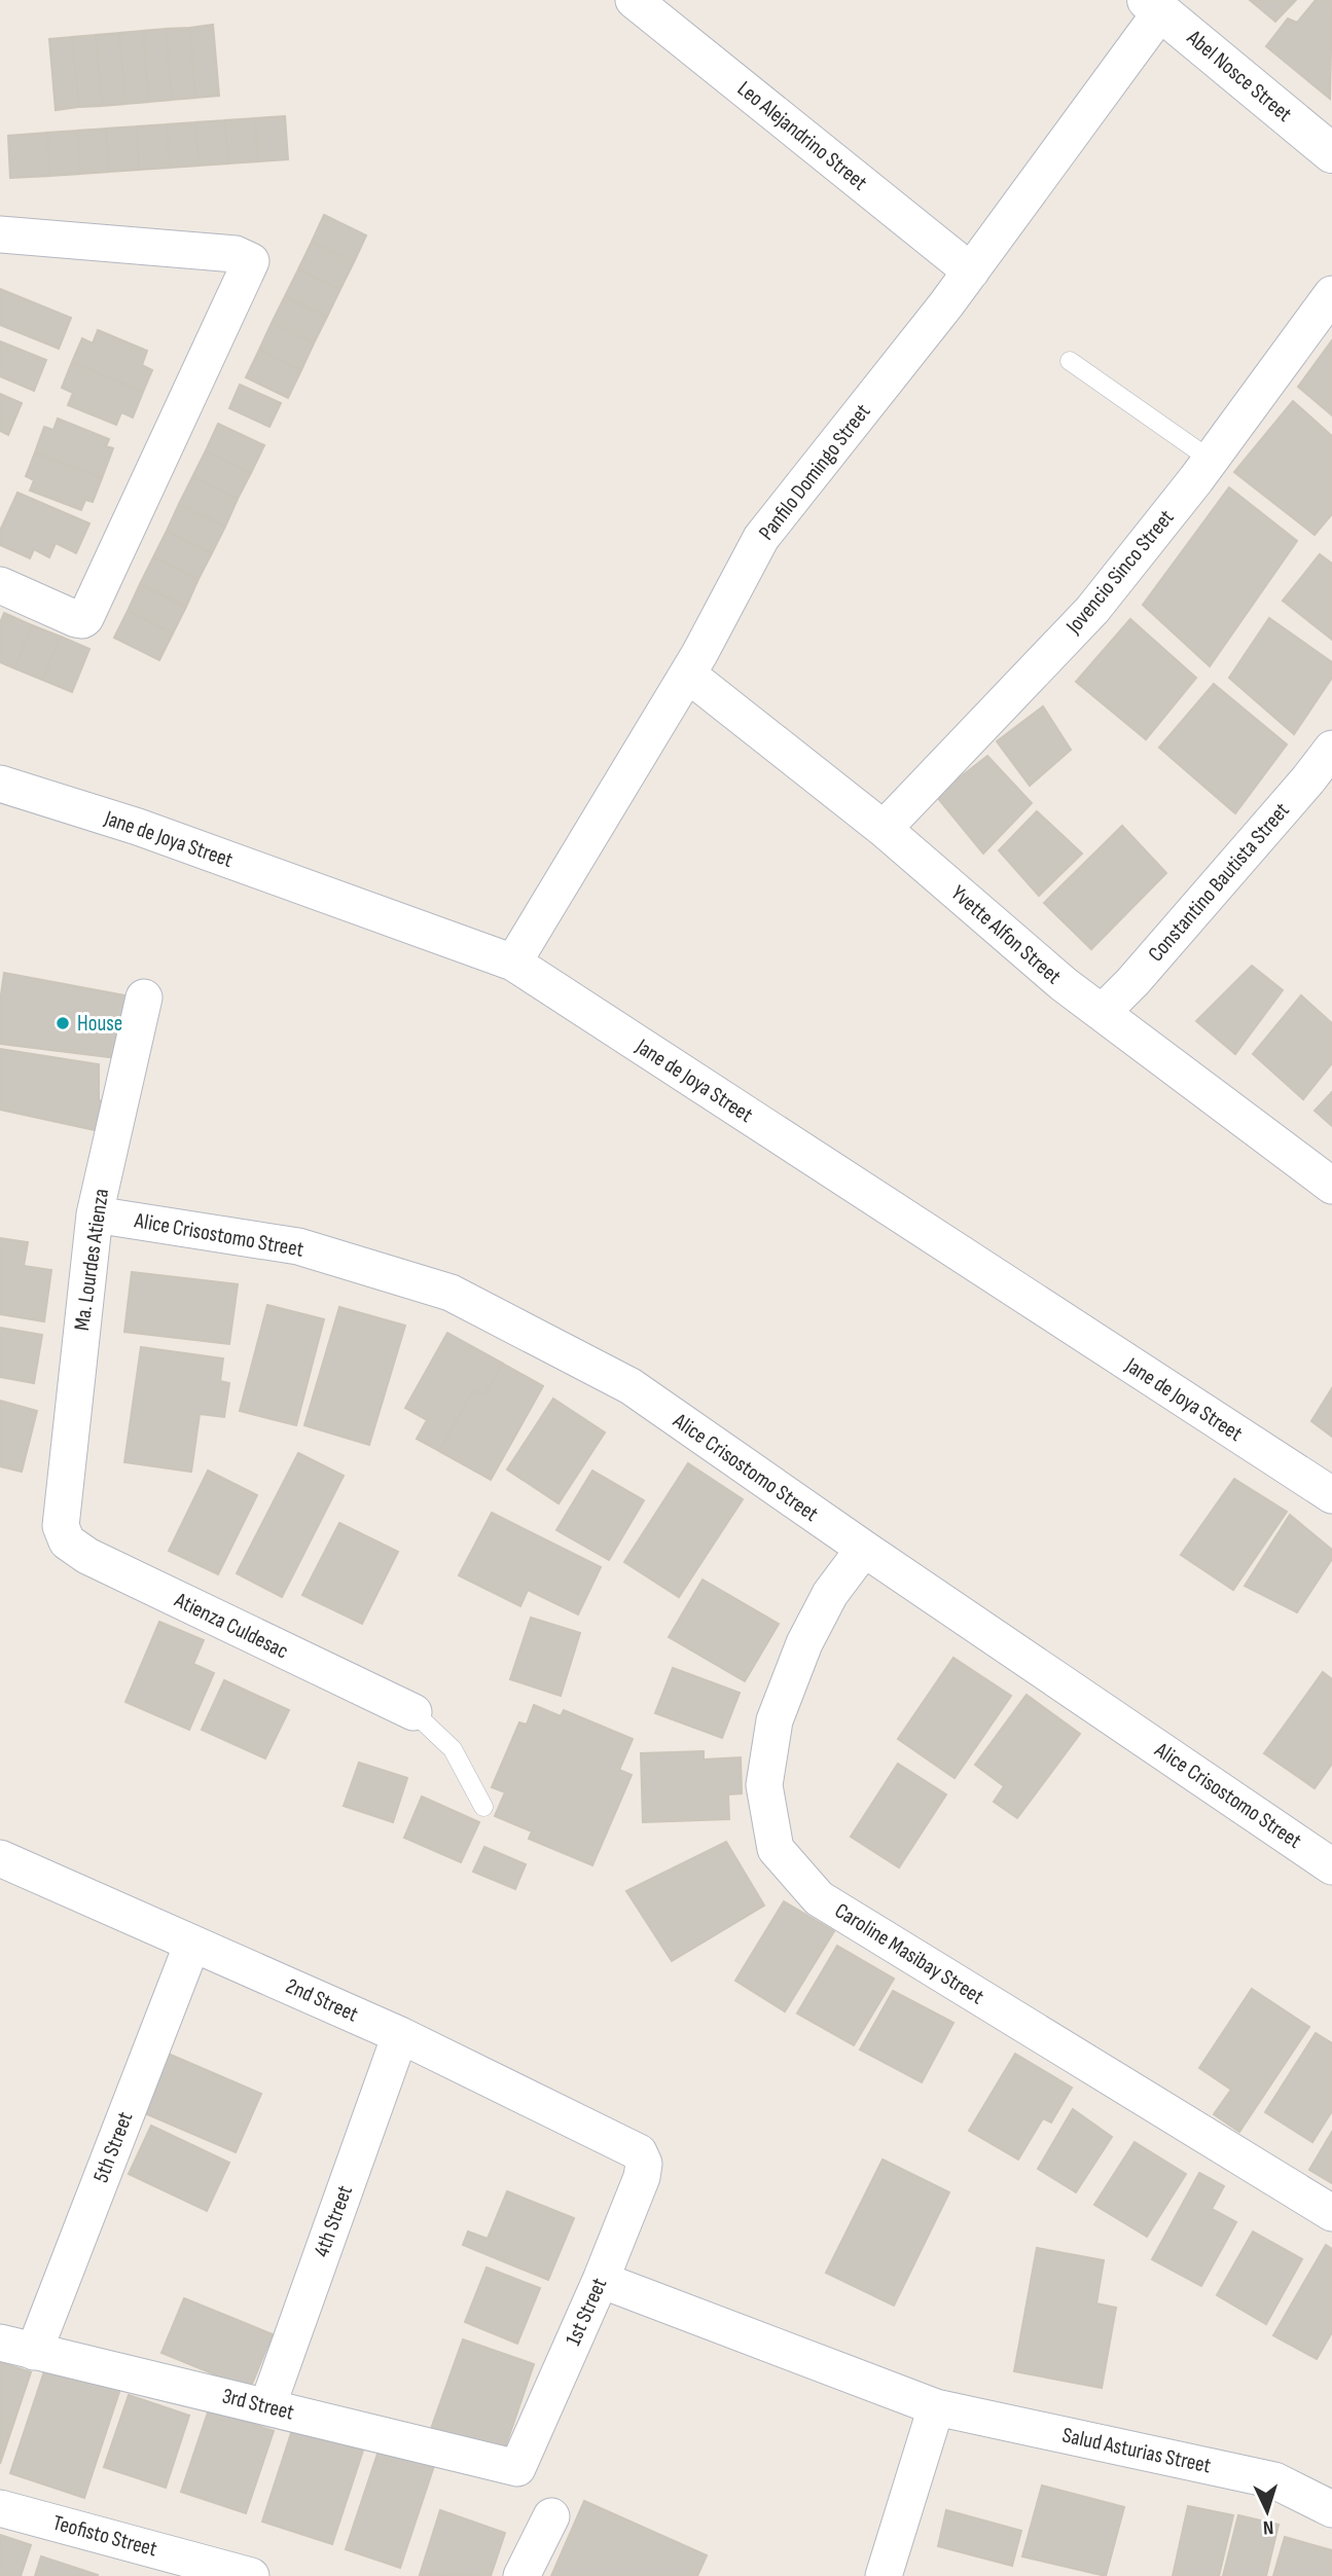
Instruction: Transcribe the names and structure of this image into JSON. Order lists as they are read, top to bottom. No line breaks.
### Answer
{"streets":{"street":["Abel Nosce Street","Leo Alejandrino Street","Panfilo Domingo Street","Jovencio Sinco Street","Jane de Joya Street","Constantino Bautista Street","Yvette Alfon Street","Alice Crisostomo Street","Ma. Lourdes Atienza","Atienza Culdesac","Caroline Masibay Street","2nd Street","5th Street","4th Street","1st Street","3rd Street","Salud Asturias Street","Teofisto Street"]},"crossings":[["Abel Nosce Street","Panfilo Domingo Street"],["Leo Alejandrino Street","Panfilo Domingo Street"],["Panfilo Domingo Street","Jane de Joya Street"],["Panfilo Domingo Street","Yvette Alfon Street"],["Jovencio Sinco Street","Yvette Alfon Street"],["Constantino Bautista Street","Yvette Alfon Street"],["Alice Crisostomo Street","Ma. Lourdes Atienza"],["Alice Crisostomo Street","Caroline Masibay Street"],["Ma. Lourdes Atienza","Atienza Culdesac"],["2nd Street","5th Street"],["2nd Street","4th Street"],["2nd Street","1st Street"],["5th Street","3rd Street"],["4th Street","3rd Street"],["1st Street","3rd Street"],["1st Street","Salud Asturias Street"]],"places":["House"],"north":"bottom"}
